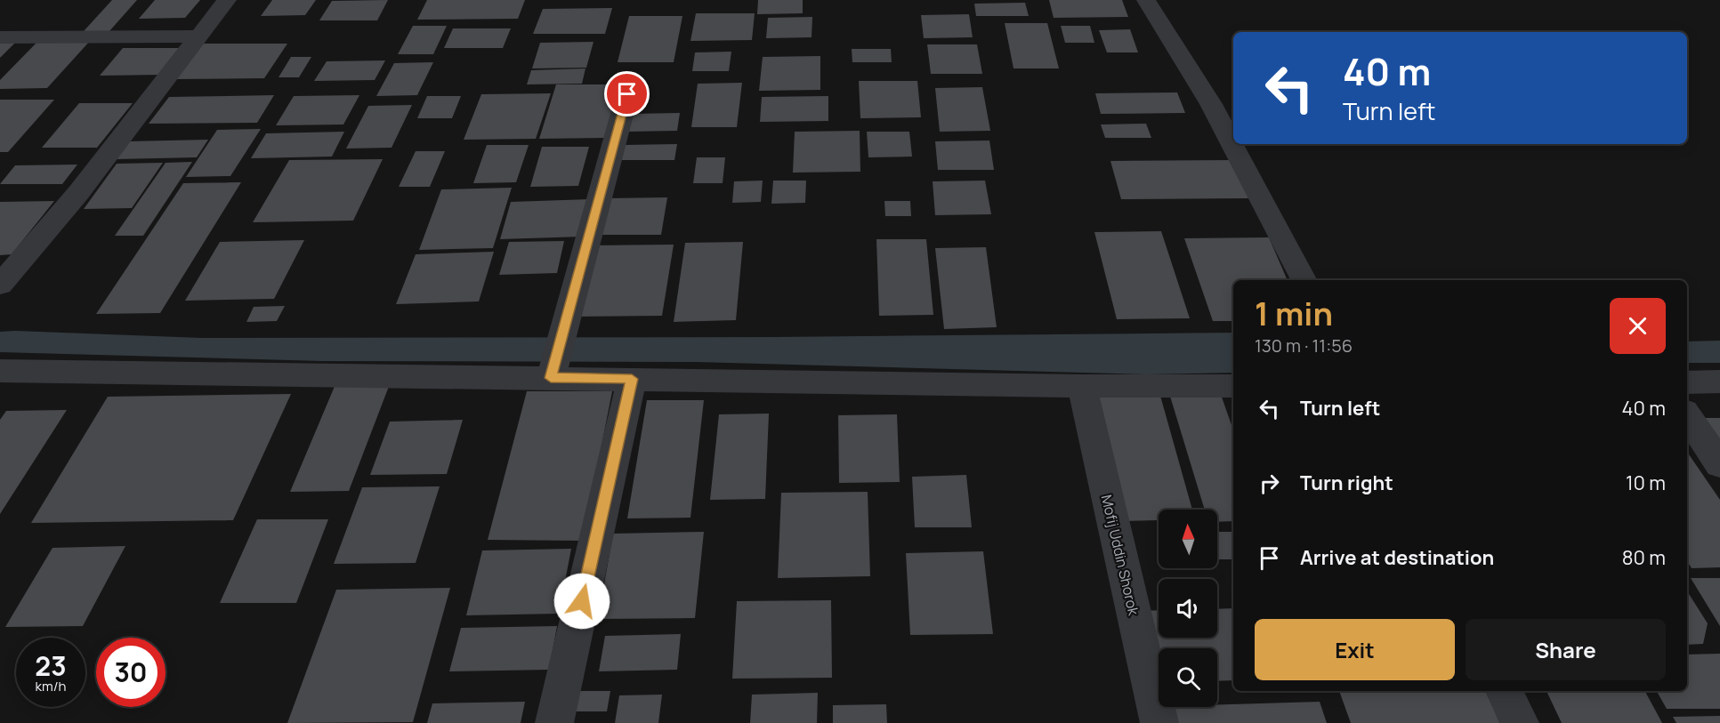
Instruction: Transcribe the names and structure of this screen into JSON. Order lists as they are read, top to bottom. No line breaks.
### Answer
{"streets":{"street":["Mofij Uddin Shorok"]},"north":"top","page":{"turn":["40 m","Turn left"],"heading":["1 min","130 m · 11:56"],"list":[{"name":"Turn left","value":"40 m"},{"name":"Turn right","value":"10 m"},{"name":"Arrive at destination","value":"80 m"}],"buttons":["Exit","Share"],"speed":"23 km/h","limit":"30"}}
